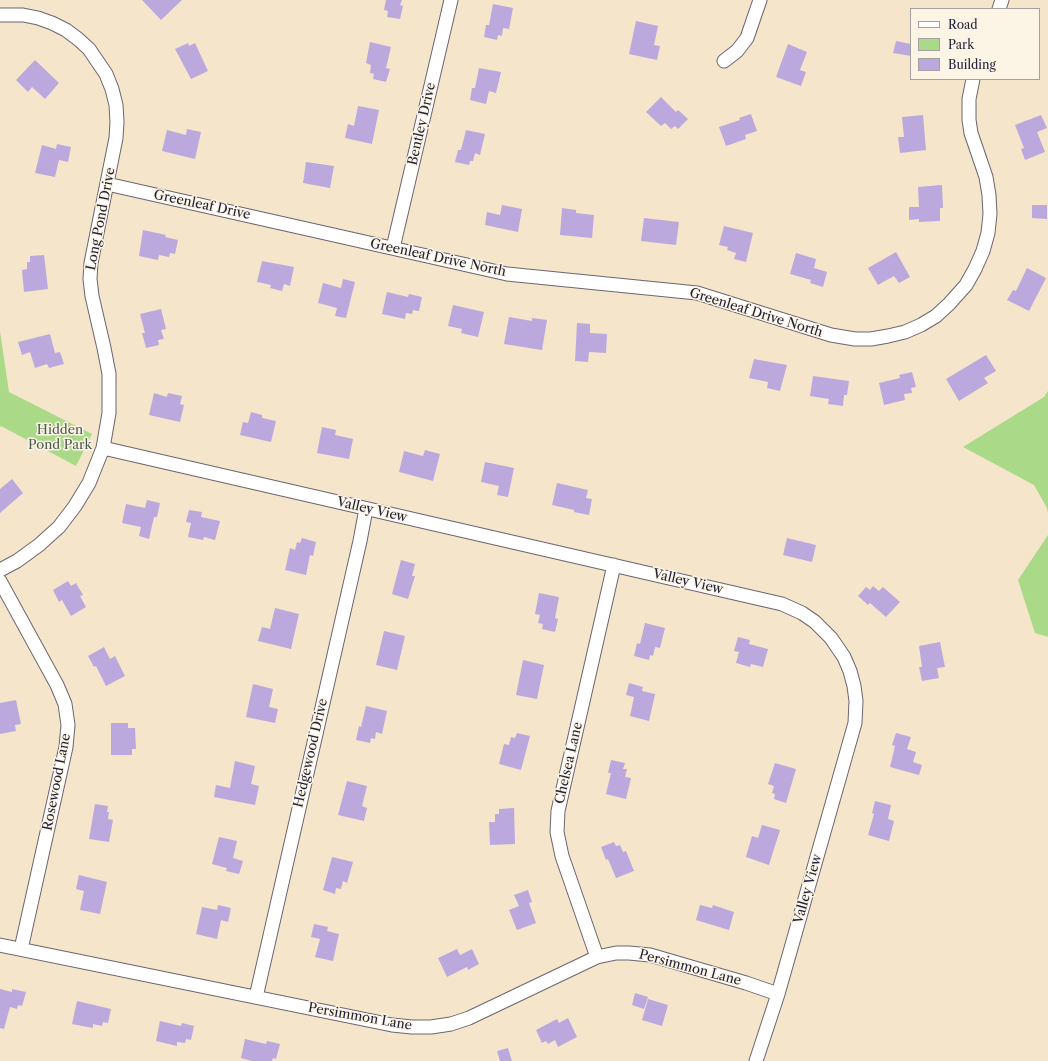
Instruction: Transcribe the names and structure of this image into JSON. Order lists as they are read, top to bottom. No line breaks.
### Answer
{"streets":{"street":["Bentley Drive","Greenleaf Drive","Long Pond Drive","Greenleaf Drive North","Valley View","Hedgewood Drive","Chelsea Lane","Rosewood Lane","Persimmon Lane"]},"crossings":[["Bentley Drive","Greenleaf Drive North"],["Greenleaf Drive","Long Pond Drive"],["Greenleaf Drive","Greenleaf Drive North"],["Long Pond Drive","Valley View"],["Valley View","Hedgewood Drive"],["Valley View","Chelsea Lane"],["Valley View","Persimmon Lane"],["Hedgewood Drive","Persimmon Lane"],["Chelsea Lane","Persimmon Lane"],["Rosewood Lane","Persimmon Lane"]],"parks":["Hidden Pond Park"],"legend":["Road","Park","Building"]}
